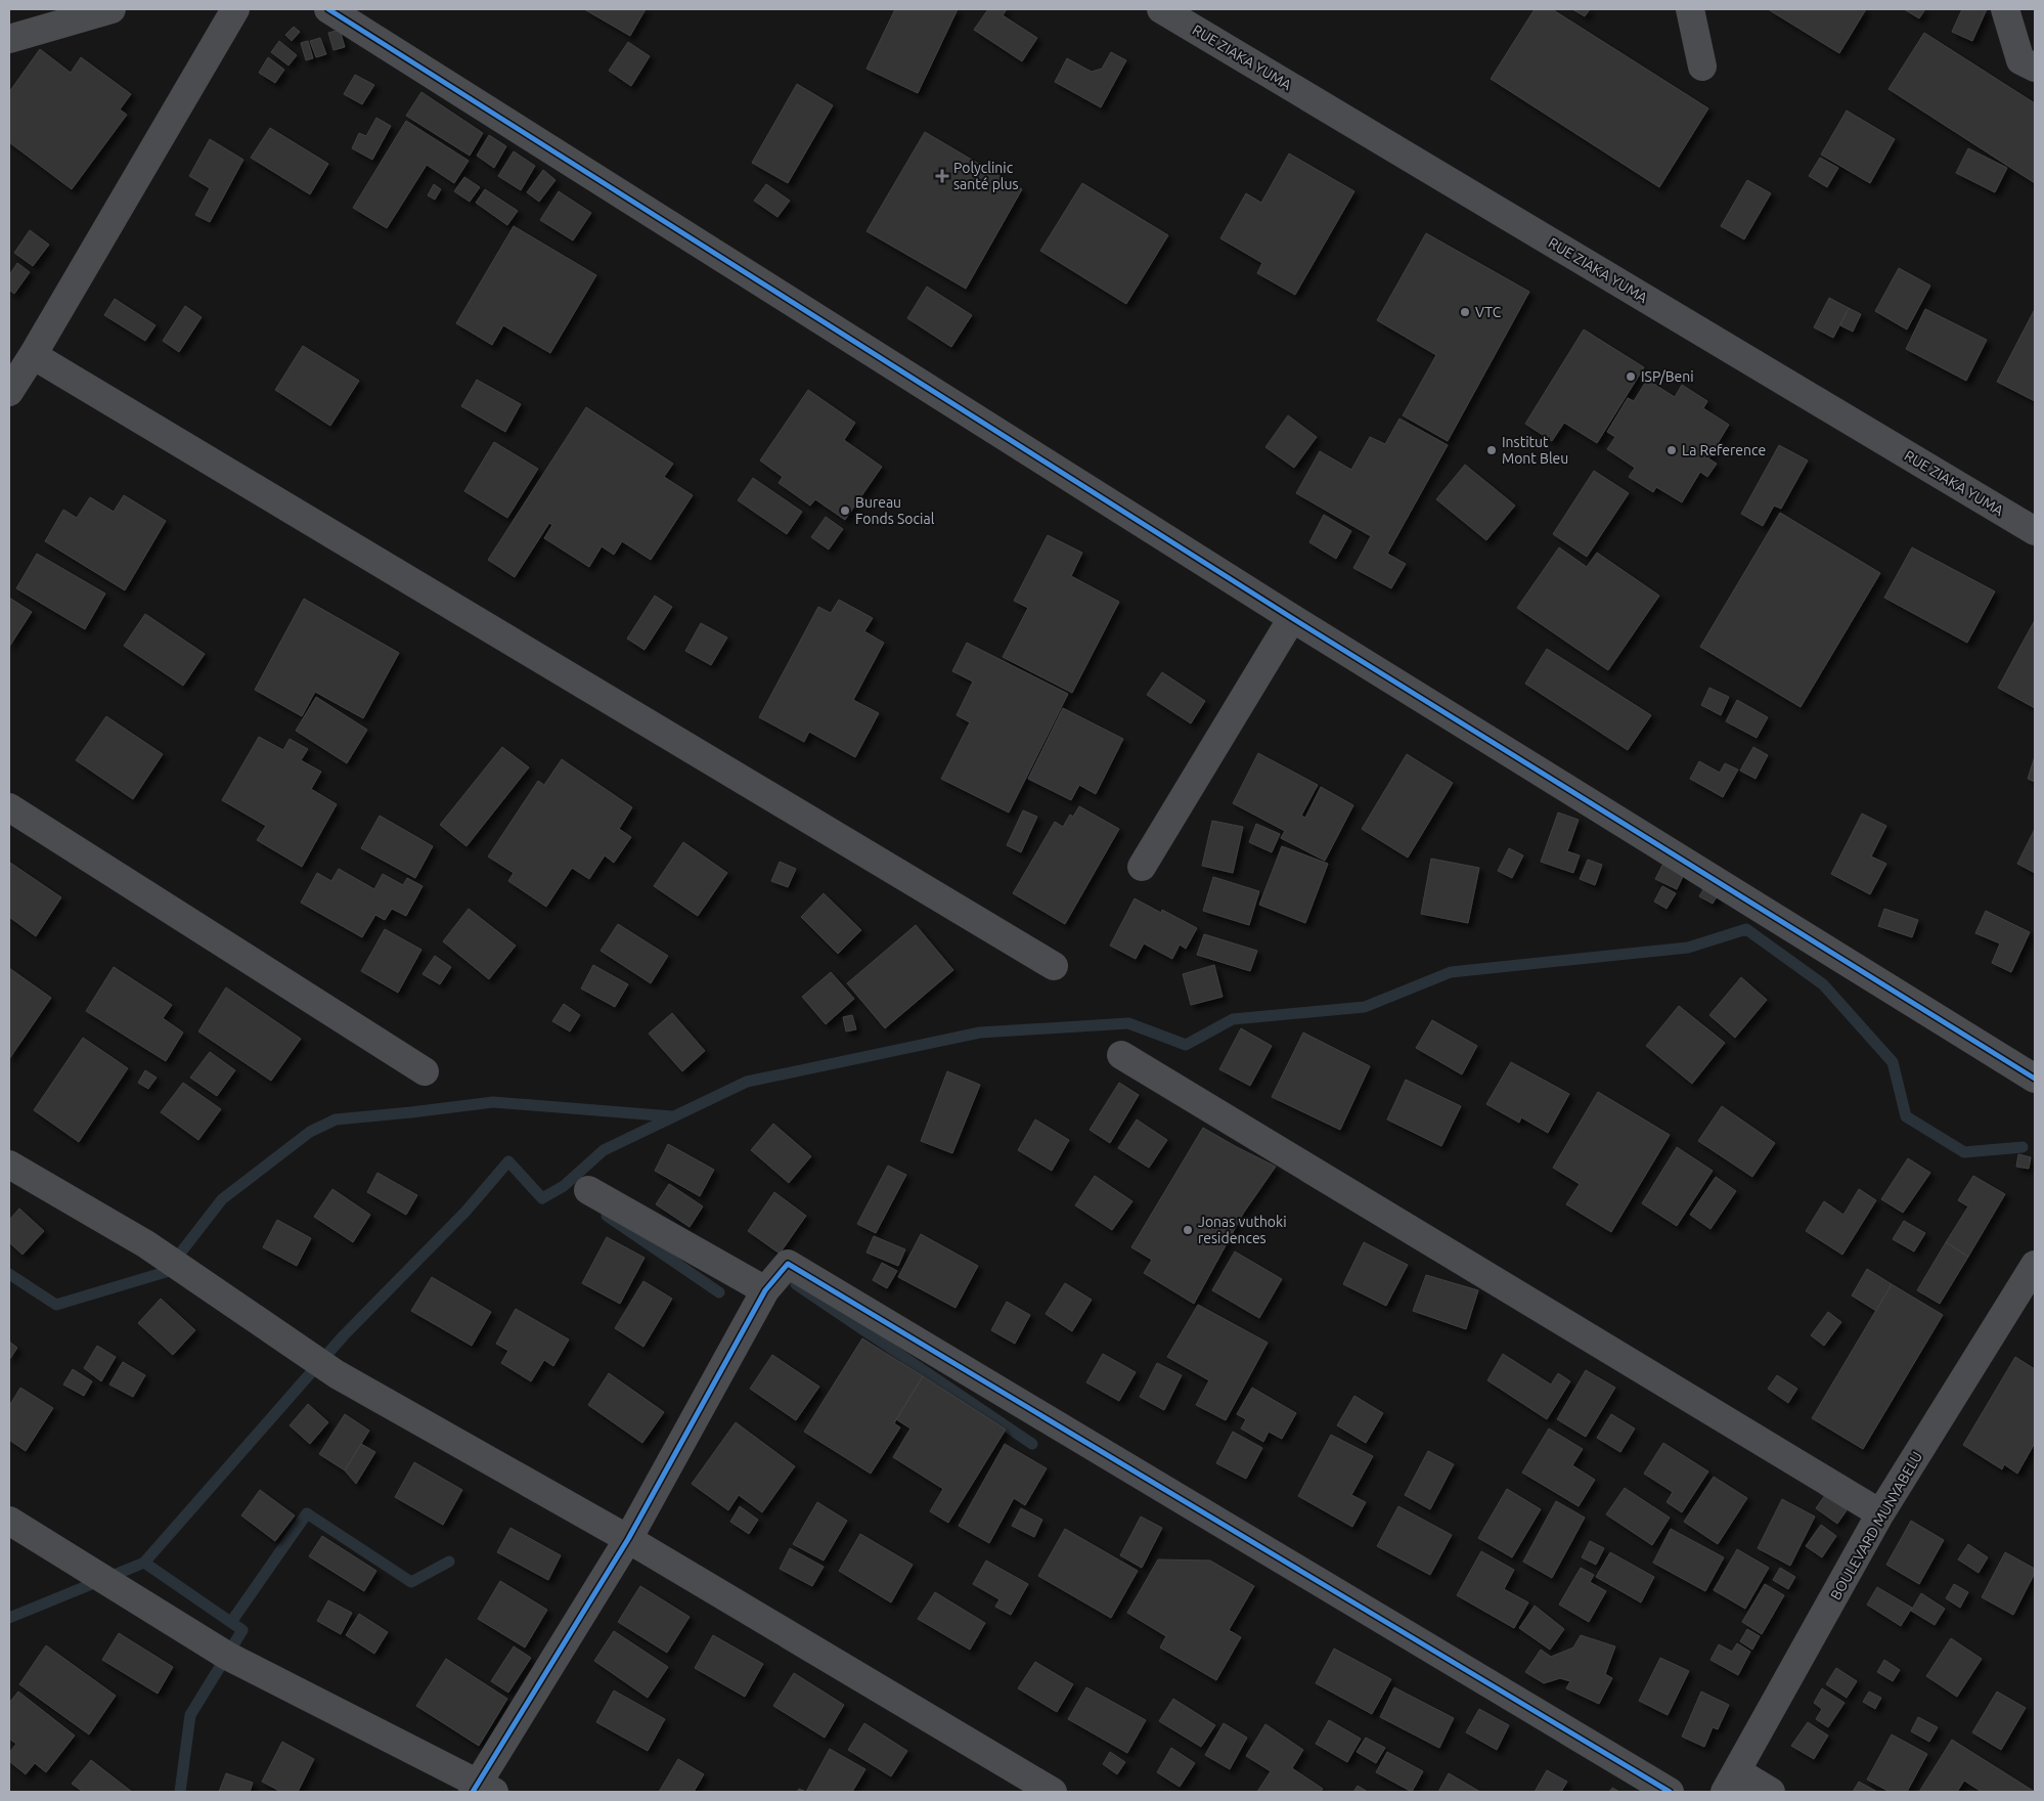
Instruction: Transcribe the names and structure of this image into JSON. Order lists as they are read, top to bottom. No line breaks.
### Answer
{"streets":{"street":["RUE ZIAKA YUMA","BOULEVARD MUNYABELU"]},"places":{"health":["Polyclinic santé plus"],"other":["VTC","ISP/Beni","Institut Mont Bleu","La Reference","Bureau Fonds Social","Jonas vuthoki residences"]}}
